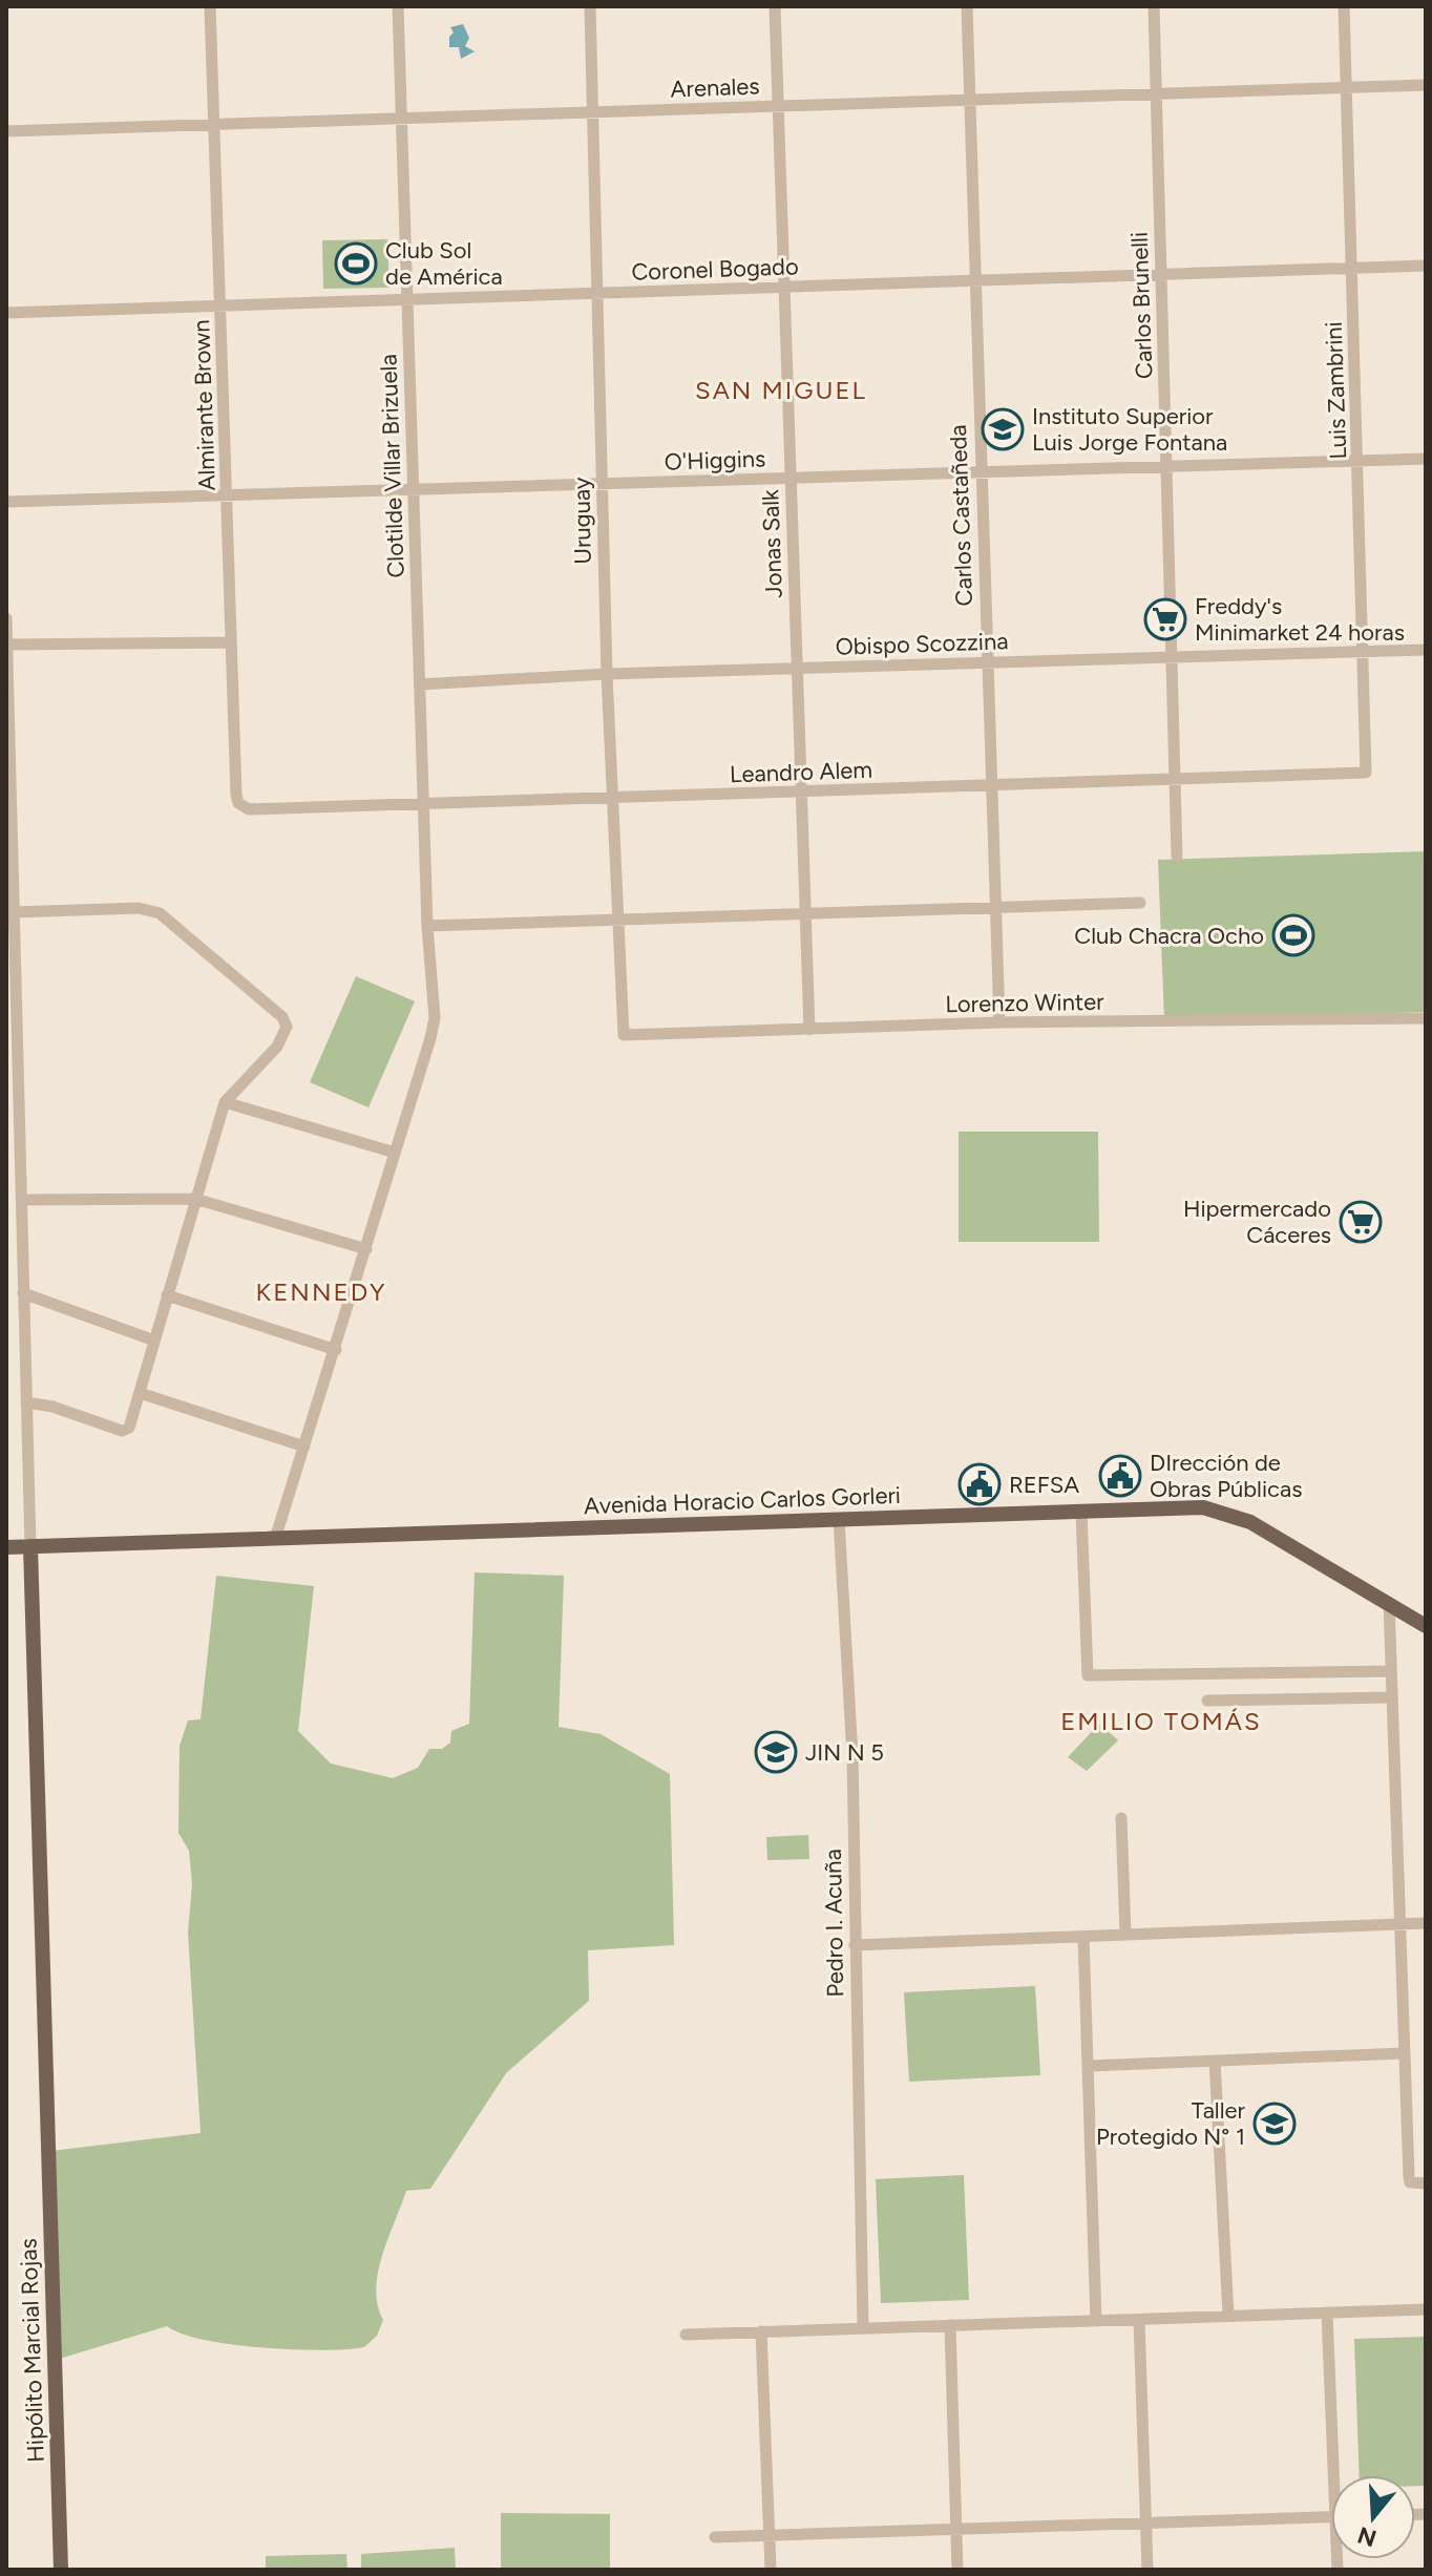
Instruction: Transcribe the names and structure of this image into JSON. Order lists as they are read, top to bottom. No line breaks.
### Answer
{"streets":{"main road":["Avenida Horacio Carlos Gorleri","Hipólito Marcial Rojas"],"street":["Arenales","Coronel Bogado","Carlos Brunelli","Luis Zambrini","Almirante Brown","O'Higgins","Clotilde Villar Brizuela","Carlos Castañeda","Uruguay","Jonas Salk","Obispo Scozzina","Leandro Alem","Lorenzo Winter","Pedro I. Acuña"]},"crossings":[["Arenales","Carlos Brunelli"],["Arenales","Luis Zambrini"],["Arenales","Almirante Brown"],["Arenales","Clotilde Villar Brizuela"],["Arenales","Carlos Castañeda"],["Arenales","Uruguay"],["Arenales","Jonas Salk"],["Coronel Bogado","Carlos Brunelli"],["Coronel Bogado","Luis Zambrini"],["Coronel Bogado","Almirante Brown"],["Coronel Bogado","Clotilde Villar Brizuela"],["Coronel Bogado","Carlos Castañeda"],["Coronel Bogado","Uruguay"],["Coronel Bogado","Jonas Salk"],["Carlos Brunelli","O'Higgins"],["Carlos Brunelli","Obispo Scozzina"],["Carlos Brunelli","Leandro Alem"],["Luis Zambrini","O'Higgins"],["Luis Zambrini","Obispo Scozzina"],["Luis Zambrini","Leandro Alem"],["Almirante Brown","O'Higgins"],["Almirante Brown","Leandro Alem"],["O'Higgins","Clotilde Villar Brizuela"],["O'Higgins","Carlos Castañeda"],["O'Higgins","Uruguay"],["O'Higgins","Jonas Salk"],["Clotilde Villar Brizuela","Obispo Scozzina"],["Clotilde Villar Brizuela","Leandro Alem"],["Clotilde Villar Brizuela","Avenida Horacio Carlos Gorleri"],["Carlos Castañeda","Obispo Scozzina"],["Carlos Castañeda","Leandro Alem"],["Carlos Castañeda","Lorenzo Winter"],["Uruguay","Obispo Scozzina"],["Uruguay","Leandro Alem"],["Uruguay","Lorenzo Winter"],["Jonas Salk","Obispo Scozzina"],["Jonas Salk","Leandro Alem"],["Jonas Salk","Lorenzo Winter"],["Avenida Horacio Carlos Gorleri","Pedro I. Acuña"],["Avenida Horacio Carlos Gorleri","Hipólito Marcial Rojas"]],"districts":["SAN MIGUEL","KENNEDY","EMILIO TOMÁS"],"places":{"sports":["Club Sol de América","Club Chacra Ocho"],"school or university":["Instituto Superior Luis Jorge Fontana","JIN N 5","Taller Protegido N° 1"],"supermarket":["Freddy's Minimarket 24 horas","Hipermercado Cáceres"],"public building":["DIrección de Obras Públicas","REFSA"]},"north":"bottom"}
